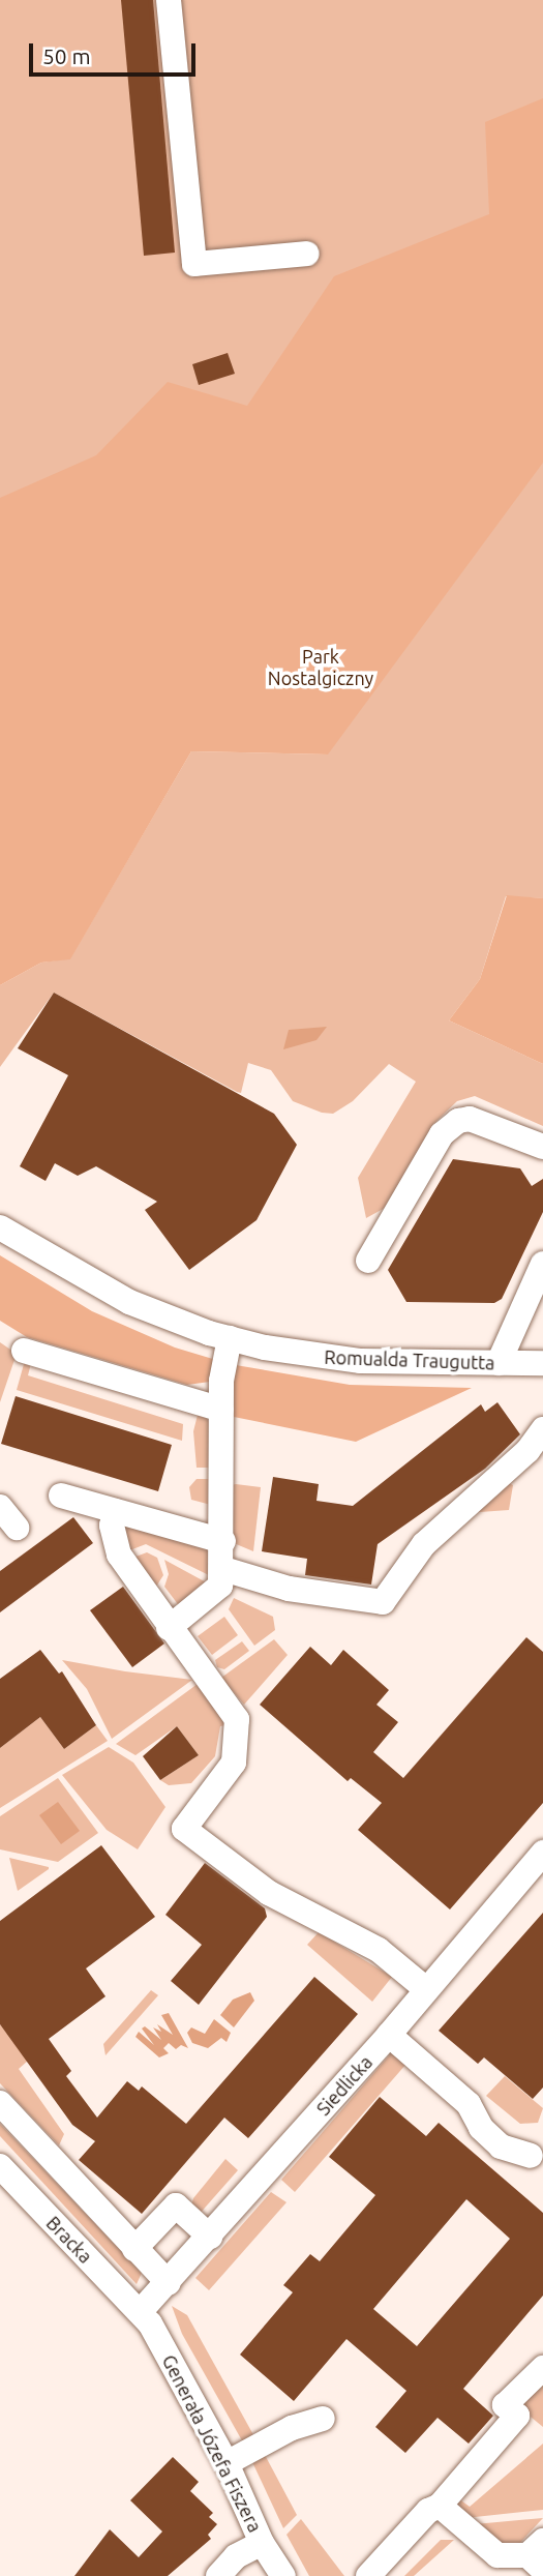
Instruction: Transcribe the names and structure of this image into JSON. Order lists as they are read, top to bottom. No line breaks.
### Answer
{"streets":{"street":["Romualda Traugutta","Siedlicka","Bracka","Generała Józefa Fiszera"]},"crossings":[["Siedlicka","Bracka"],["Siedlicka","Generała Józefa Fiszera"],["Bracka","Generała Józefa Fiszera"]],"parks":["Park Nostalgiczny"],"scale_bar":"50 m"}
